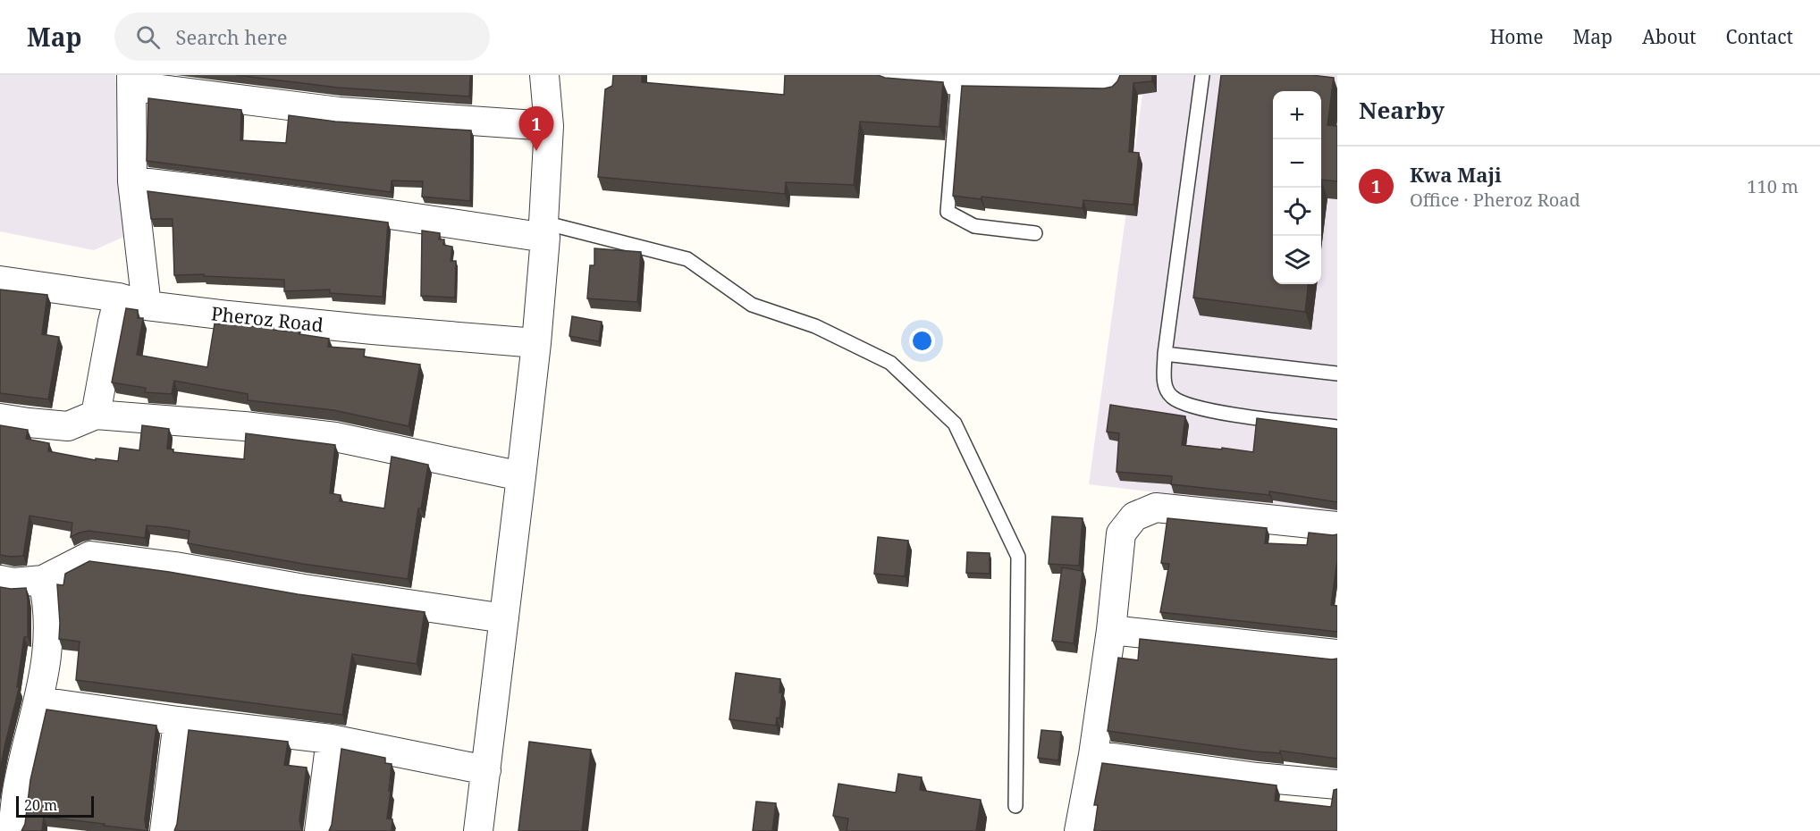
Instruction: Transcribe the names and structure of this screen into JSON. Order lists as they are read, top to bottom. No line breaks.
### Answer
{"streets":{"street":["Pheroz Road"]},"scale_bar":"20 m","page":{"header":"Map","search":"Search here","nav":["Home","Map","About","Contact"],"heading":"Nearby","map_buttons":["+","−"],"pins":"1","list":[{"mark":"1","name":"Kwa Maji","note":"Office · Pheroz Road","value":"110 m"}],"scale":"20 m"}}
